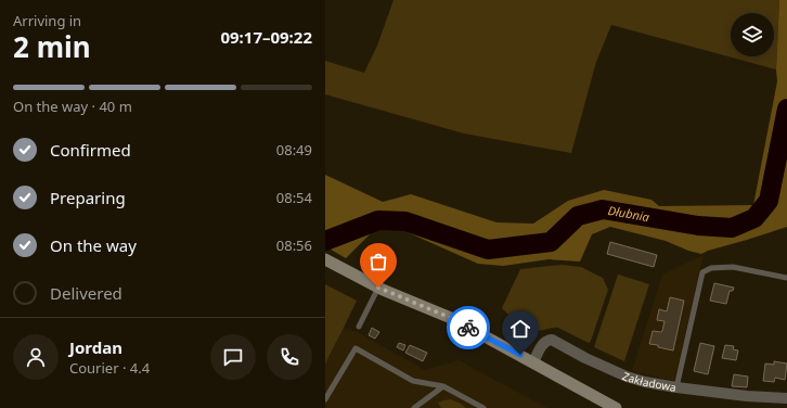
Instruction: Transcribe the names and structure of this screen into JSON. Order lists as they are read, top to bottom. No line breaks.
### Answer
{"streets":{"street":["Zakładowa"]},"water":["Dłubnia"],"page":{"heading":["2 min","Arriving in","09:17–09:22"],"panel":["Jordan","Courier · 4.4"],"bar":"On the way · 40 m","list":[["Confirmed","08:49"],["Preparing","08:54"],["On the way","08:56"],"Delivered"]}}
